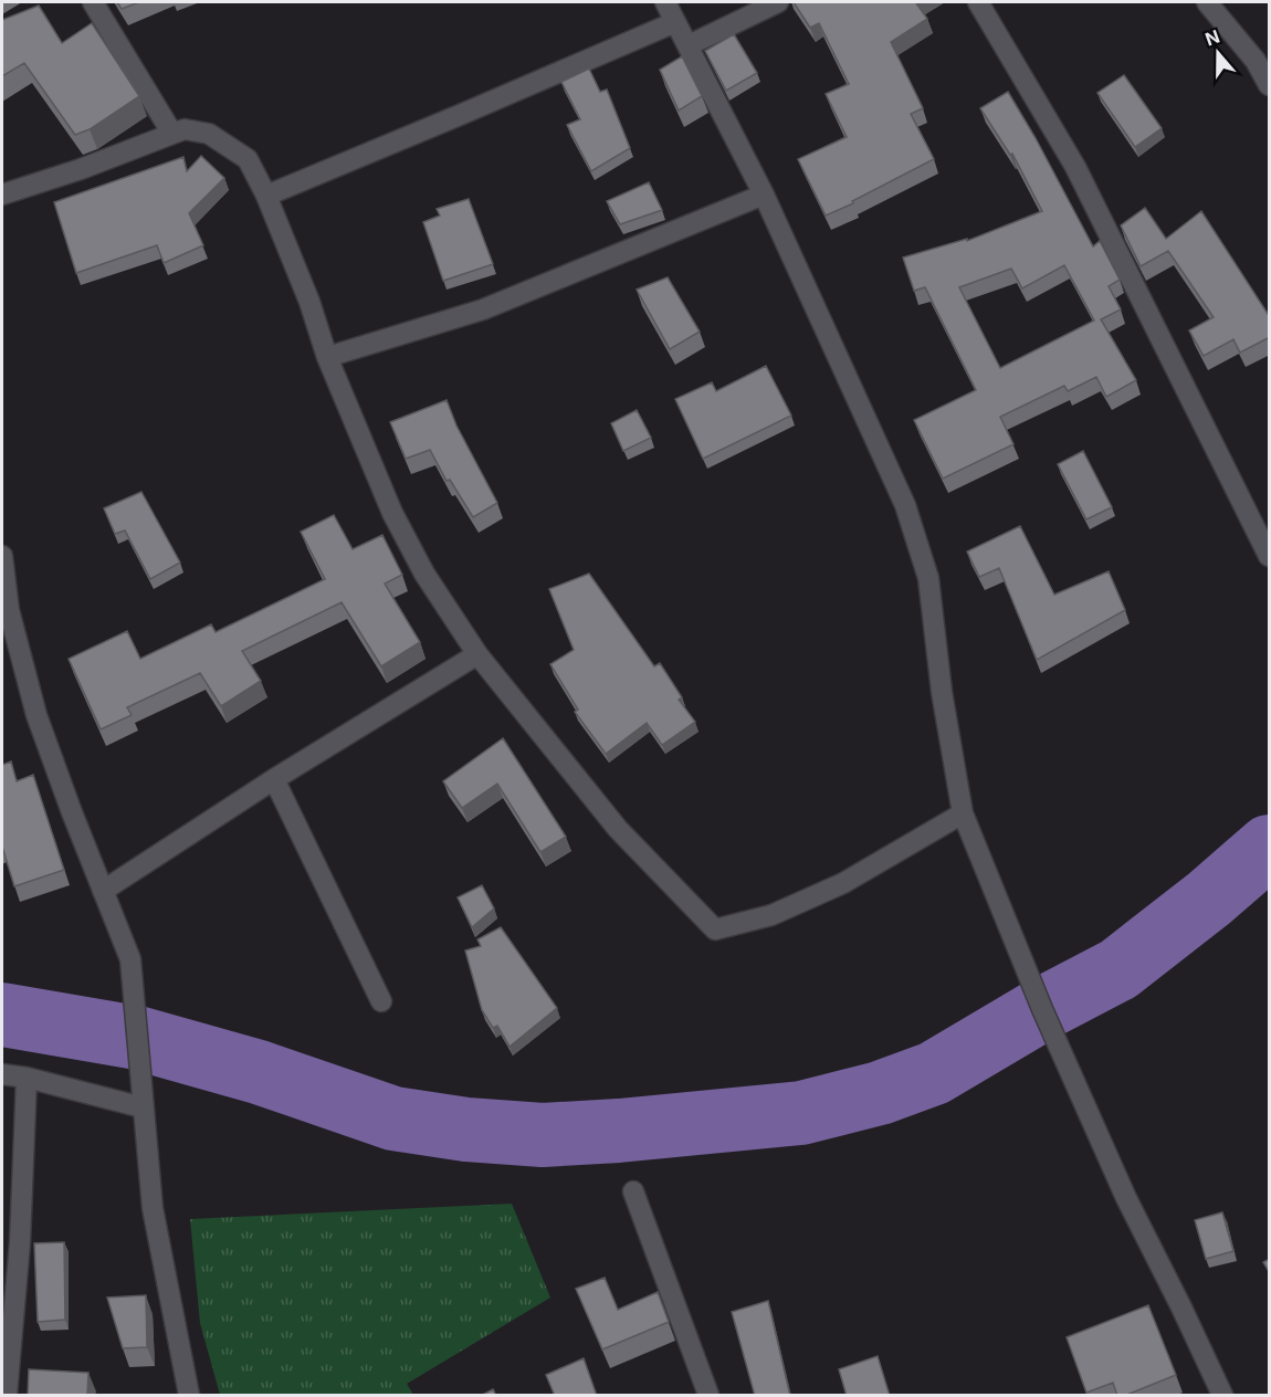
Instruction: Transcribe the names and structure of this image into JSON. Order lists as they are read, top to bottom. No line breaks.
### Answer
{"north":"top"}
